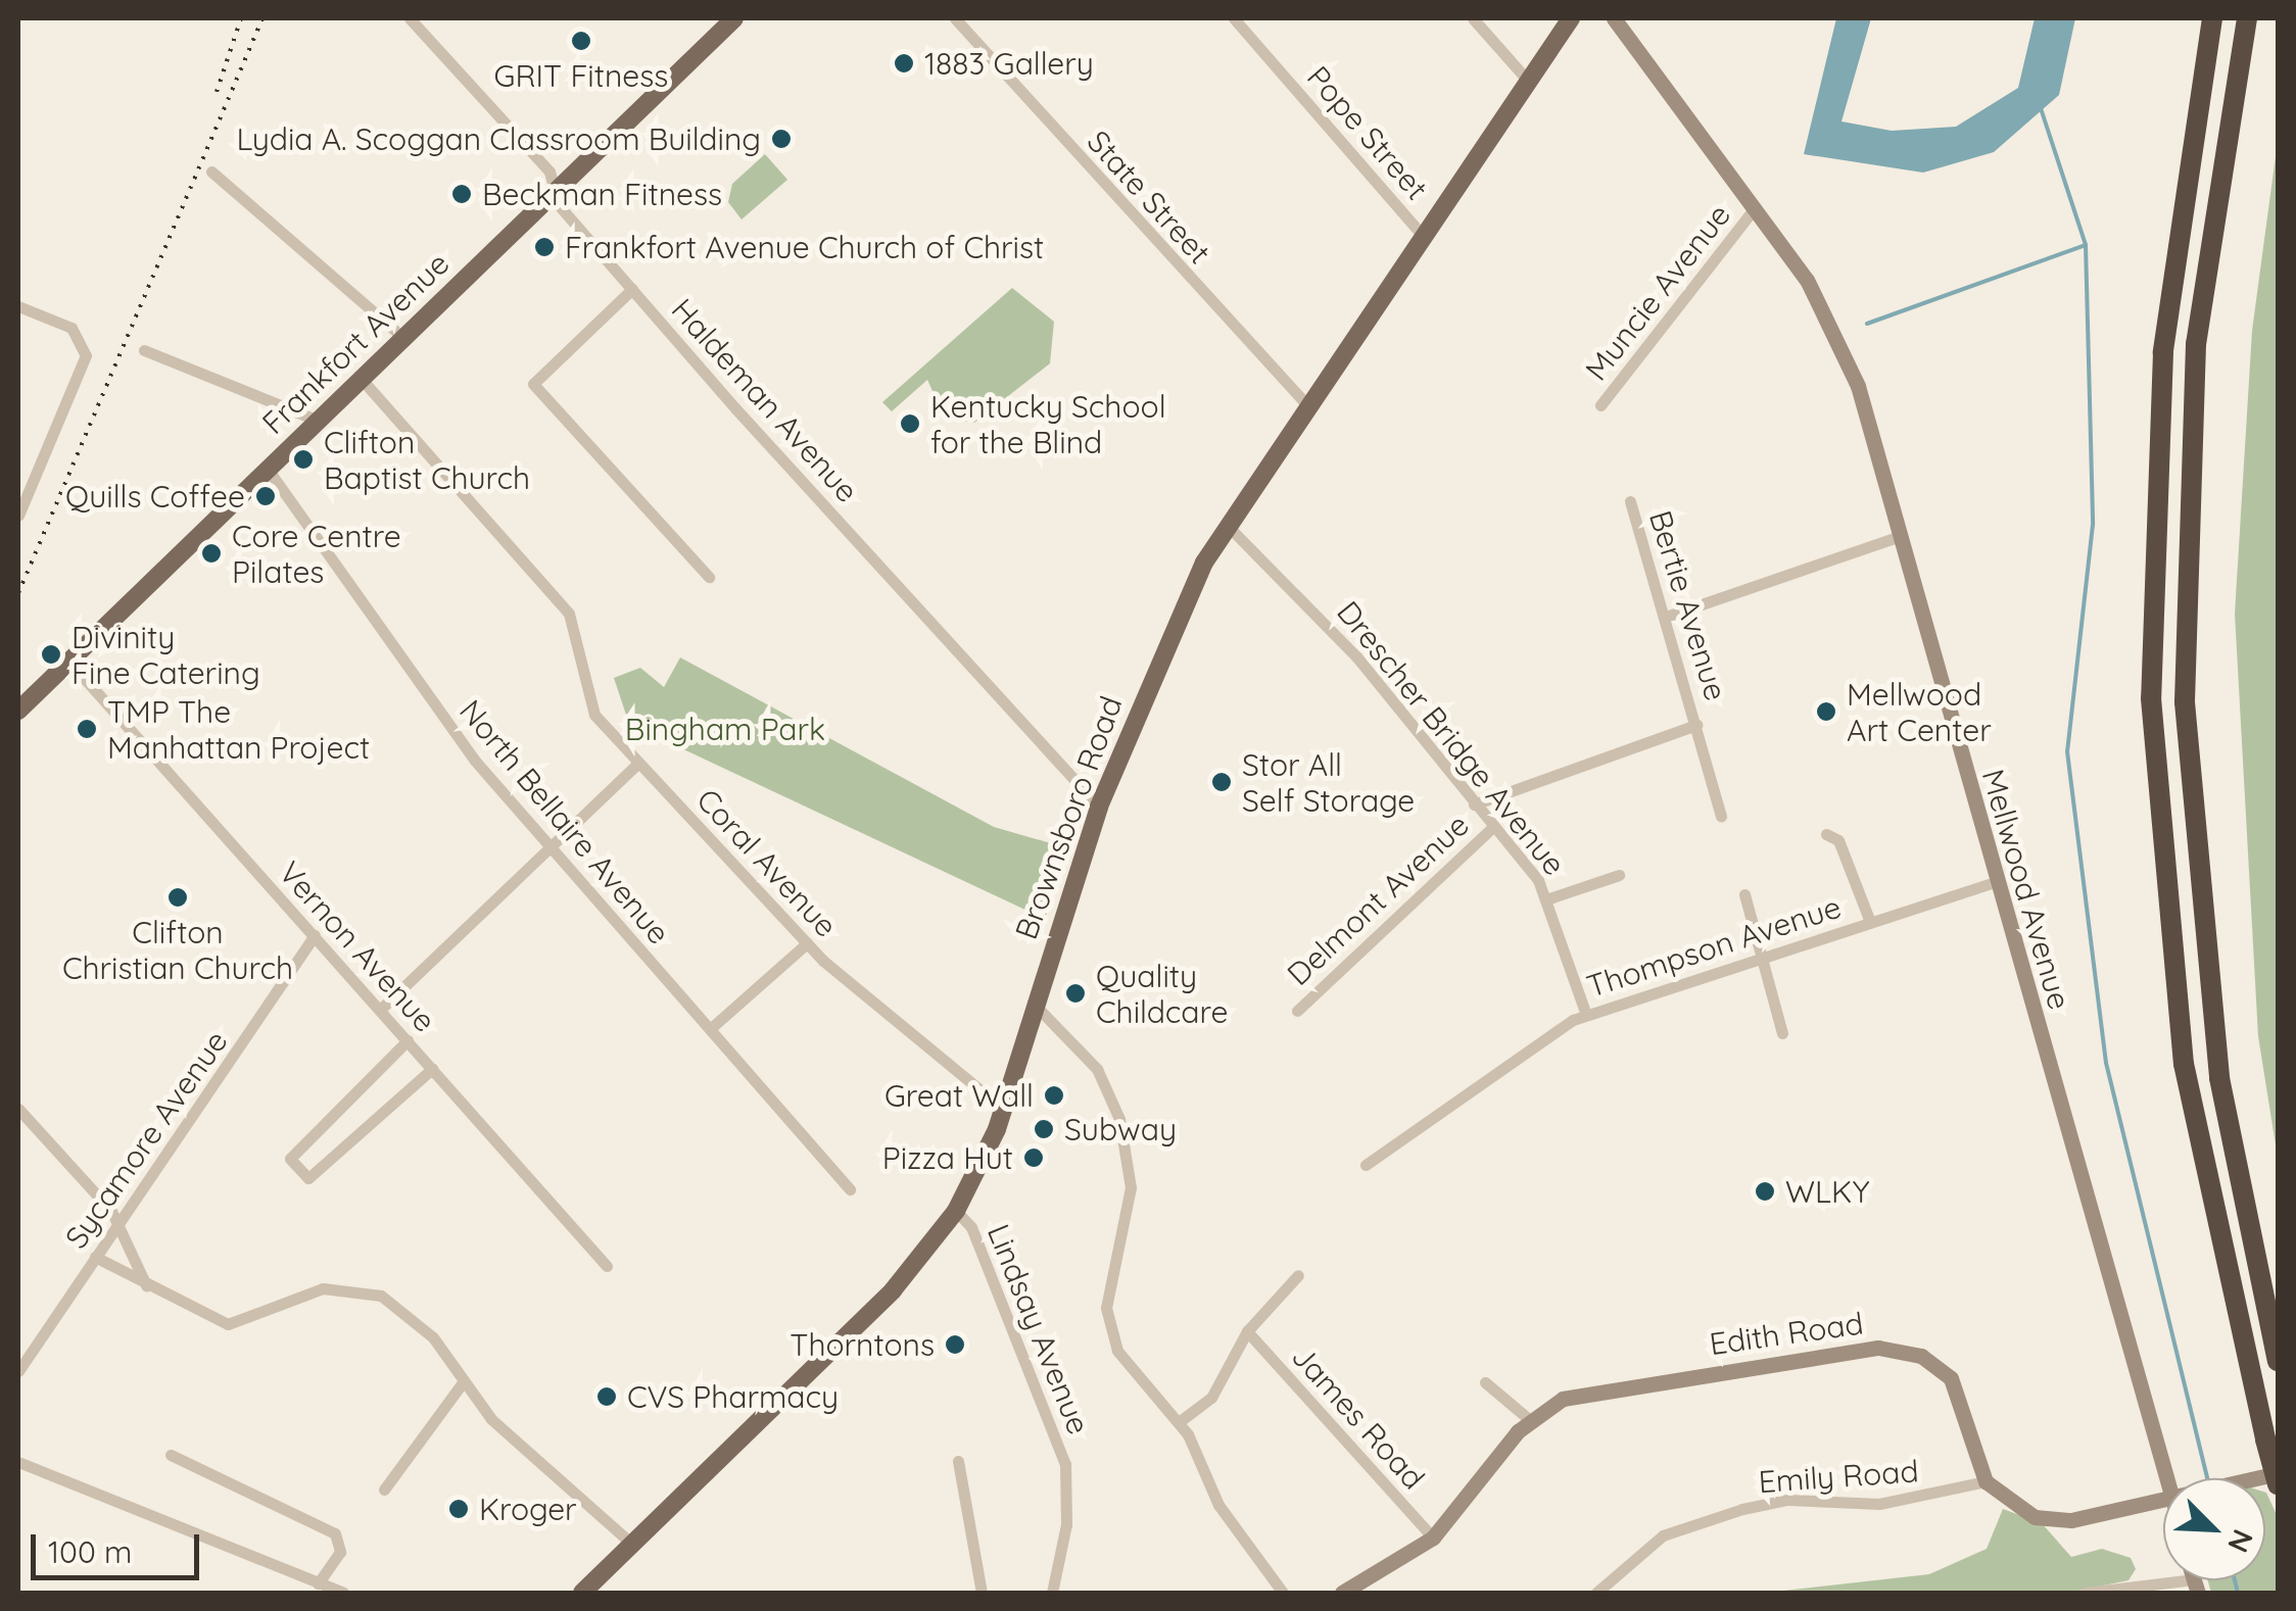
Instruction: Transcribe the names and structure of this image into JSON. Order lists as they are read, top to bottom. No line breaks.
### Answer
{"streets":{"main road":["Frankfort Avenue","Brownsboro Road"],"street":["Pope Street","State Street","Muncie Avenue","Haldeman Avenue","Bertie Avenue","Drescher Bridge Avenue","North Bellaire Avenue","Coral Avenue","Mellwood Avenue","Delmont Avenue","Vernon Avenue","Thompson Avenue","Sycamore Avenue","Lindsay Avenue","Edith Road","James Road","Emily Road"]},"crossings":[["Pope Street","Brownsboro Road"],["State Street","Brownsboro Road"],["Muncie Avenue","Mellwood Avenue"],["Frankfort Avenue","Haldeman Avenue"],["Frankfort Avenue","North Bellaire Avenue"],["Frankfort Avenue","Coral Avenue"],["Frankfort Avenue","Vernon Avenue"],["Haldeman Avenue","Brownsboro Road"],["Bertie Avenue","Delmont Avenue"],["Drescher Bridge Avenue","Brownsboro Road"],["Drescher Bridge Avenue","Delmont Avenue"],["Drescher Bridge Avenue","Thompson Avenue"],["Brownsboro Road","Coral Avenue"],["Brownsboro Road","Lindsay Avenue"],["Mellwood Avenue","Thompson Avenue"],["Vernon Avenue","Sycamore Avenue"],["Edith Road","James Road"],["Edith Road","Emily Road"]],"parks":["Bingham Park"],"places":["GRIT Fitness","1883 Gallery","Lydia A. Scoggan Classroom Building","Beckman Fitness","Frankfort Avenue Church of Christ","Kentucky School for the Blind","Clifton Baptist Church","Quills Coffee","Core Centre Pilates","Divinity Fine Catering","Mellwood Art Center","TMP The Manhattan Project","Stor All Self Storage","Clifton Christian Church","Quality Childcare","Great Wall","Subway","Pizza Hut","WLKY","Thorntons","CVS Pharmacy","Kroger"],"scale_bar":"100 m","north":"bottom right"}
